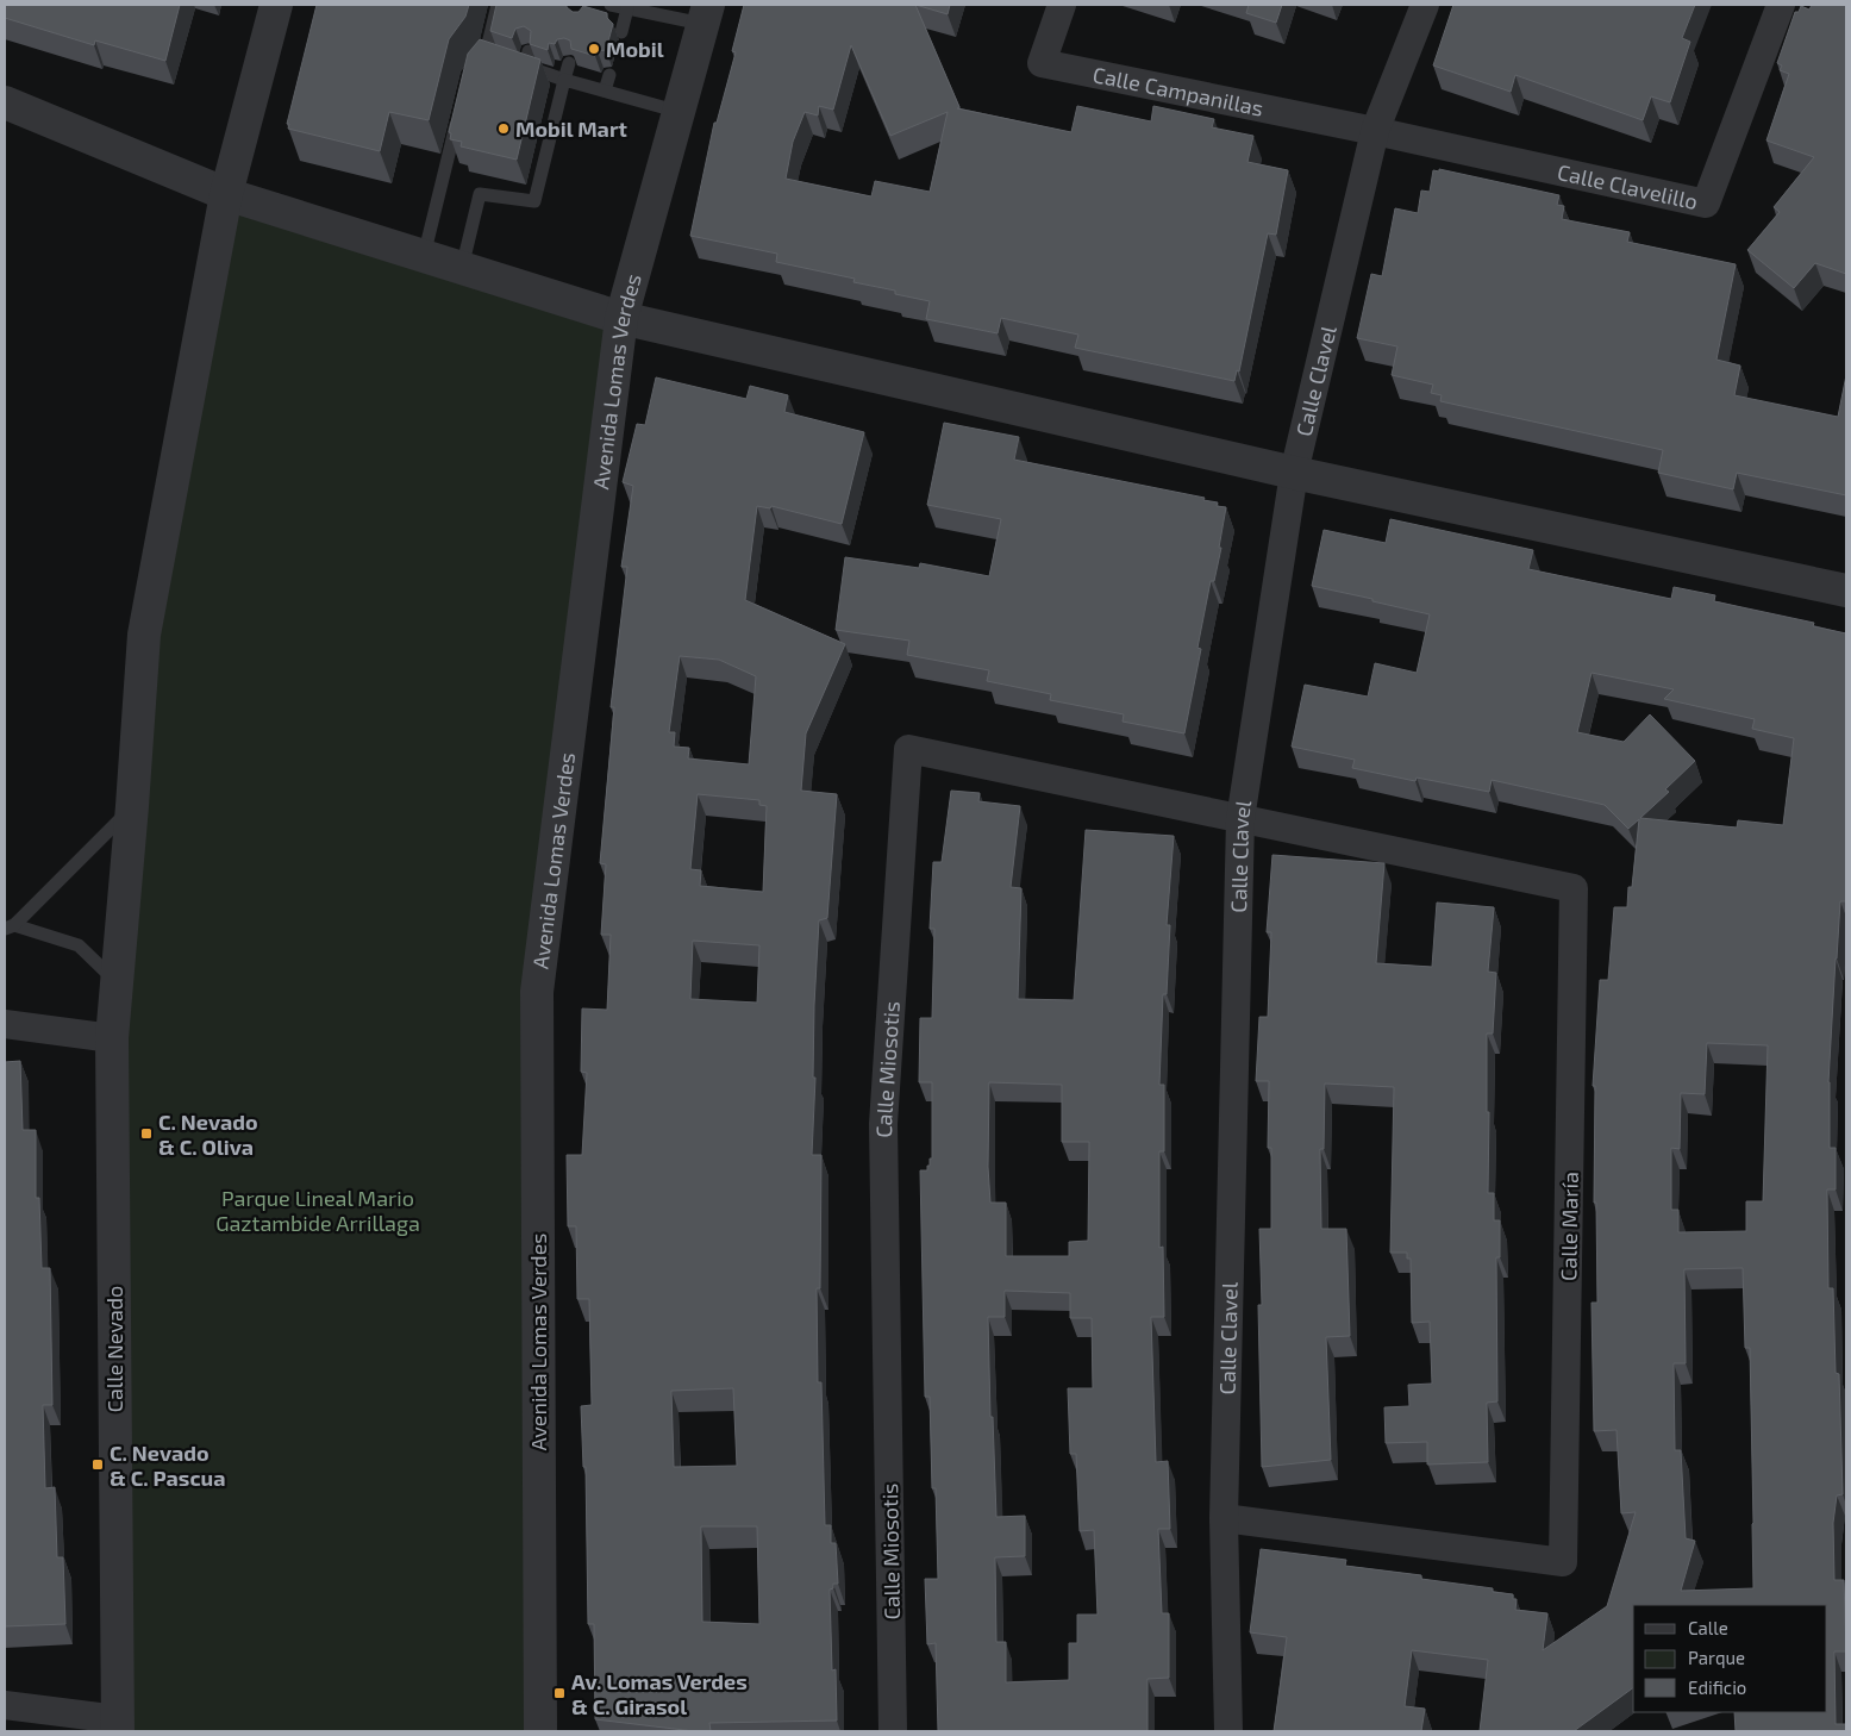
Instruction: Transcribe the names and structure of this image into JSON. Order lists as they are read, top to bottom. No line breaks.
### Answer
{"streets":{"street":["Calle Campanillas","Calle Clavelillo","Calle Clavel","Avenida Lomas Verdes","Calle Miosotis","Calle María","Calle Nevado"]},"crossings":[["Calle Campanillas","Calle Clavelillo"],["Calle Campanillas","Calle Clavel"],["Calle Clavelillo","Calle Clavel"],["Calle Clavel","Calle Miosotis"],["Calle Clavel","Calle María"],["Calle Miosotis","Calle María"]],"parks":["Parque Lineal Mario Gaztambide Arrillaga"],"places":{"other":["Mobil","Mobil Mart"],"transit":["C. Nevado & C. Oliva","C. Nevado & C. Pascua","Av. Lomas Verdes & C. Girasol"]},"legend":["Calle","Parque","Edificio"]}
